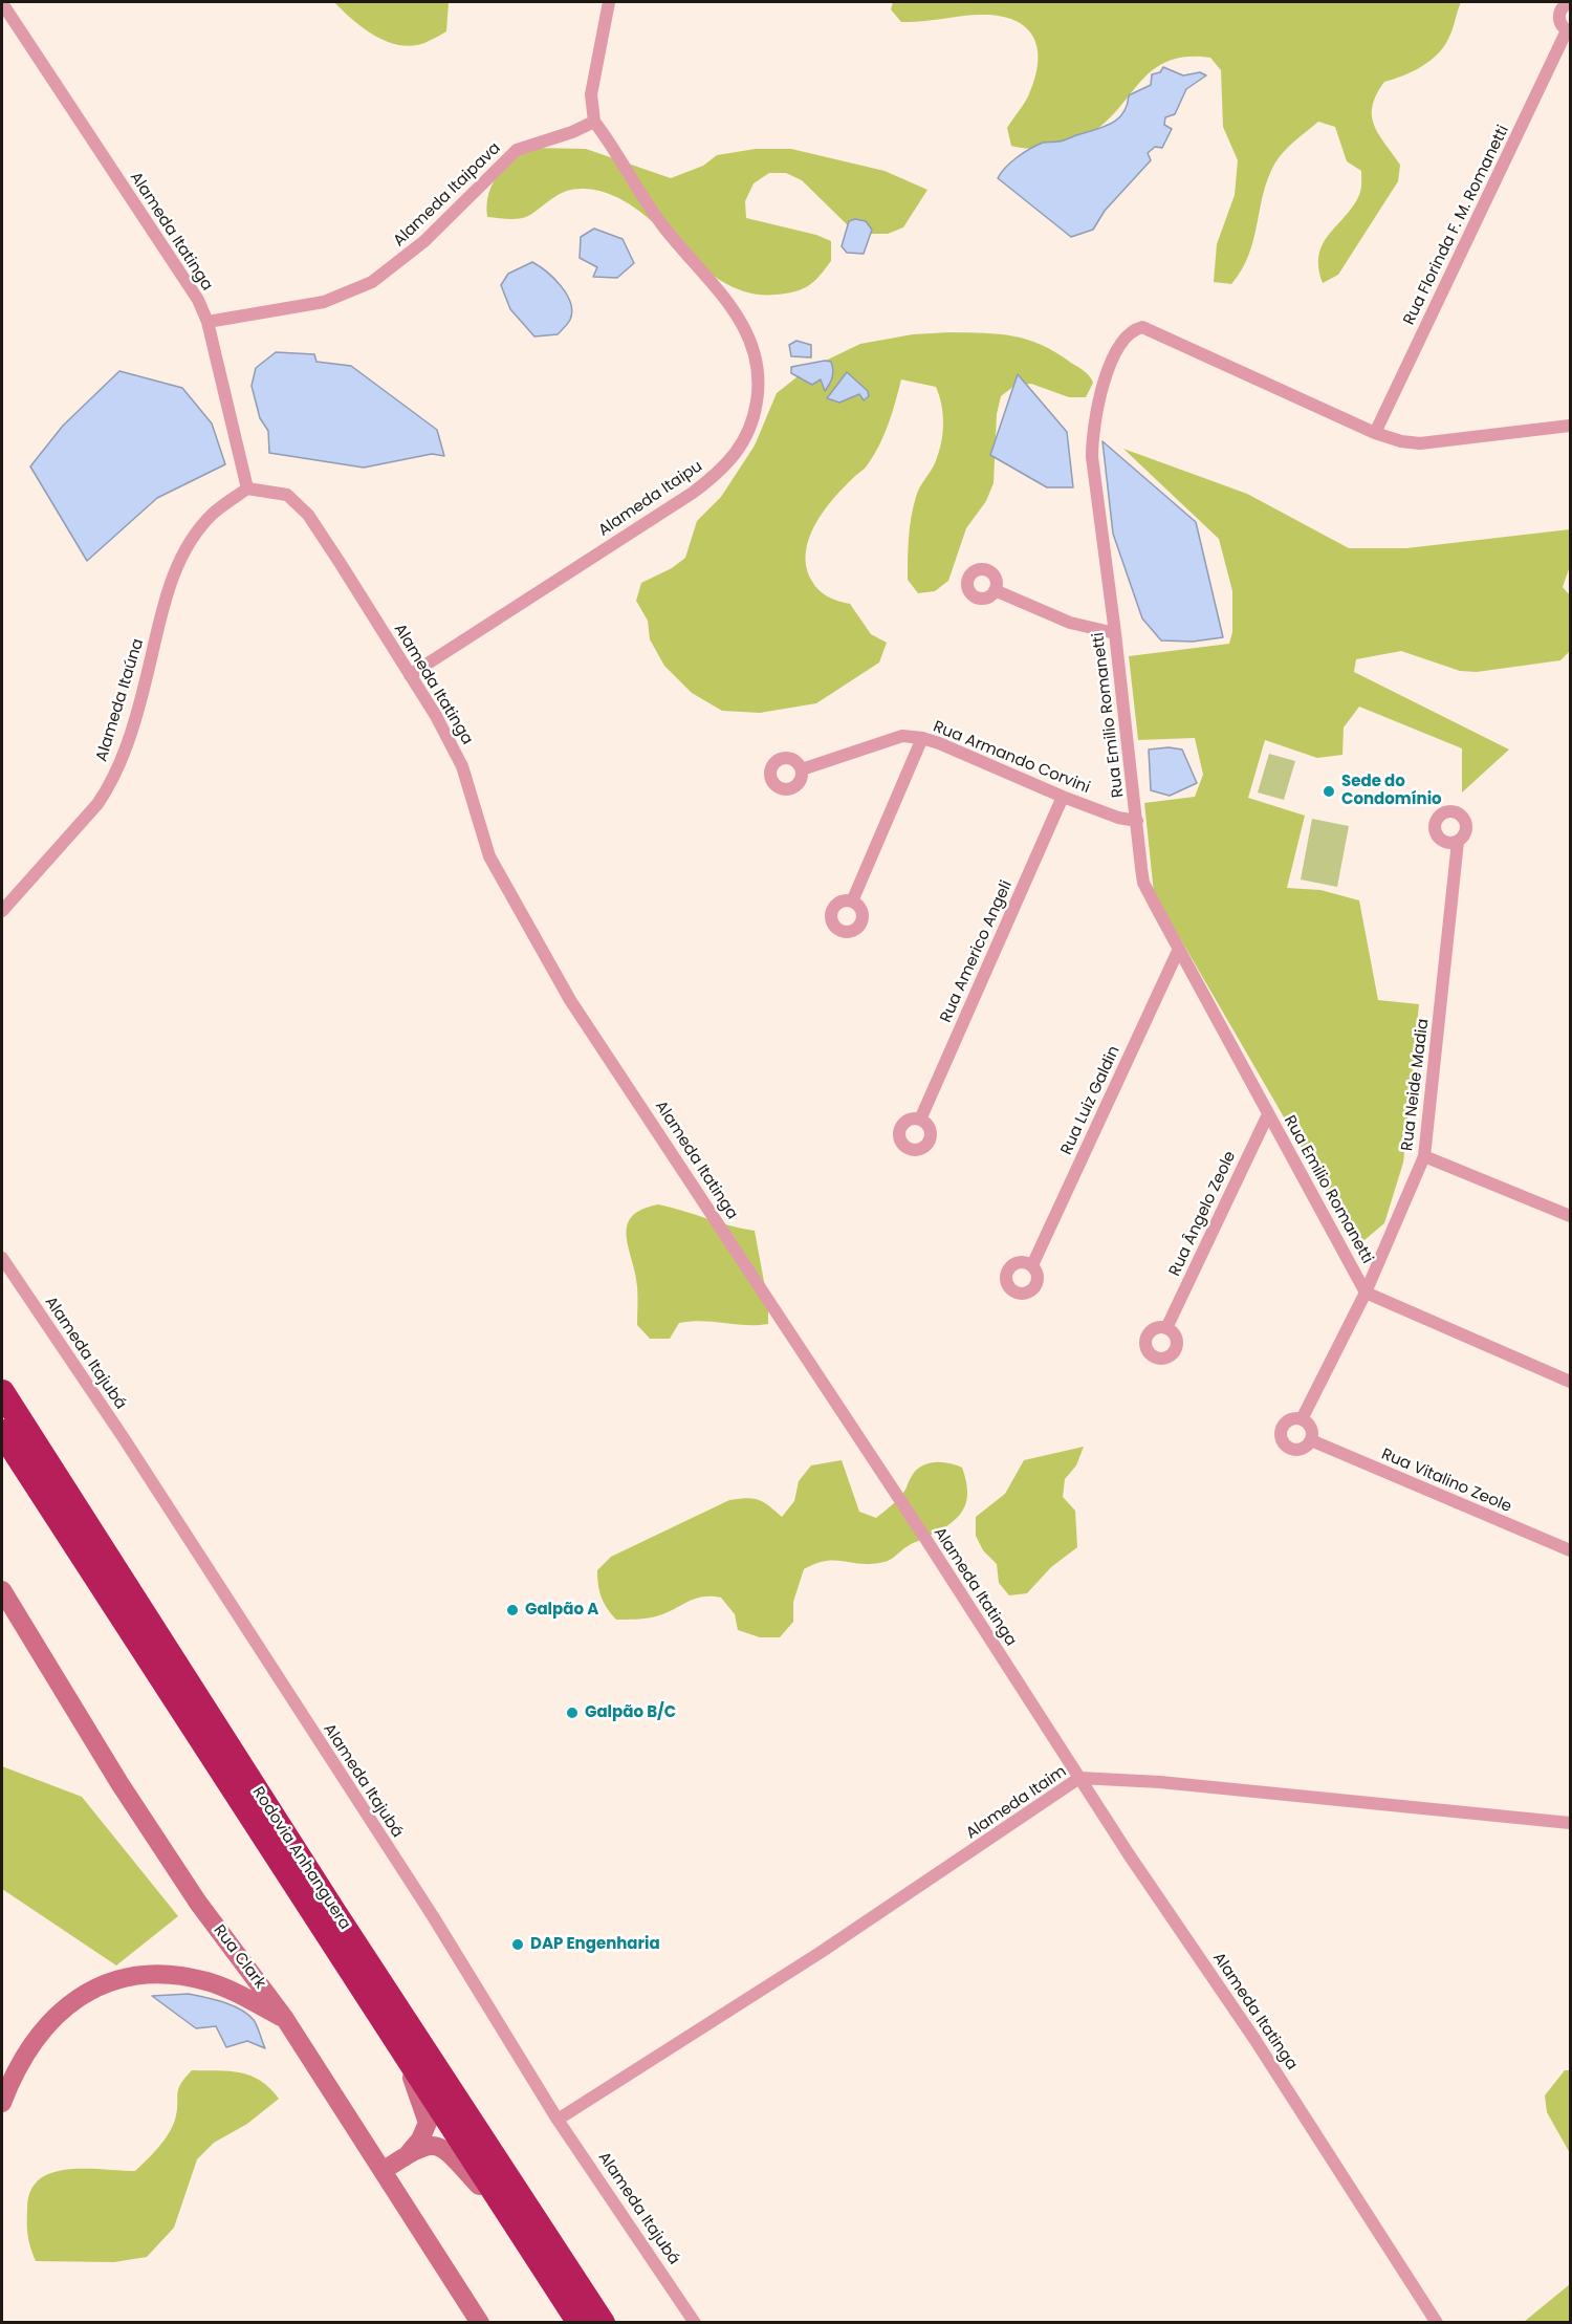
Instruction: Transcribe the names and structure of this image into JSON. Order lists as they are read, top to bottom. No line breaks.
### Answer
{"streets":{"highway":["Rodovia Anhanguera"],"main road":["Rua Clark"],"street":["Alameda Itaipava","Rua Florinda F. M. Romanetti","Alameda Itatinga","Alameda Itaipu","Alameda Itaúna","Rua Emilio Romanetti","Rua Armando Corvini","Rua Americo Angeli","Rua Neide Madia","Rua Luiz Galdin","Rua Ângelo Zeole","Alameda Itajubá","Rua Vitalino Zeole","Alameda Itaim"]},"crossings":[["Alameda Itaipava","Alameda Itatinga"],["Alameda Itaipava","Alameda Itaipu"],["Rua Florinda F. M. Romanetti","Rua Emilio Romanetti"],["Alameda Itatinga","Alameda Itaipu"],["Alameda Itatinga","Alameda Itaúna"],["Alameda Itatinga","Alameda Itaim"],["Rua Emilio Romanetti","Rua Armando Corvini"],["Rua Emilio Romanetti","Rua Neide Madia"],["Rua Emilio Romanetti","Rua Luiz Galdin"],["Rua Emilio Romanetti","Rua Ângelo Zeole"],["Rua Armando Corvini","Rua Americo Angeli"],["Rua Neide Madia","Rua Vitalino Zeole"],["Alameda Itajubá","Alameda Itaim"]],"places":["Sede do Condomínio","Galpão A","Galpão B/C","DAP Engenharia"]}
